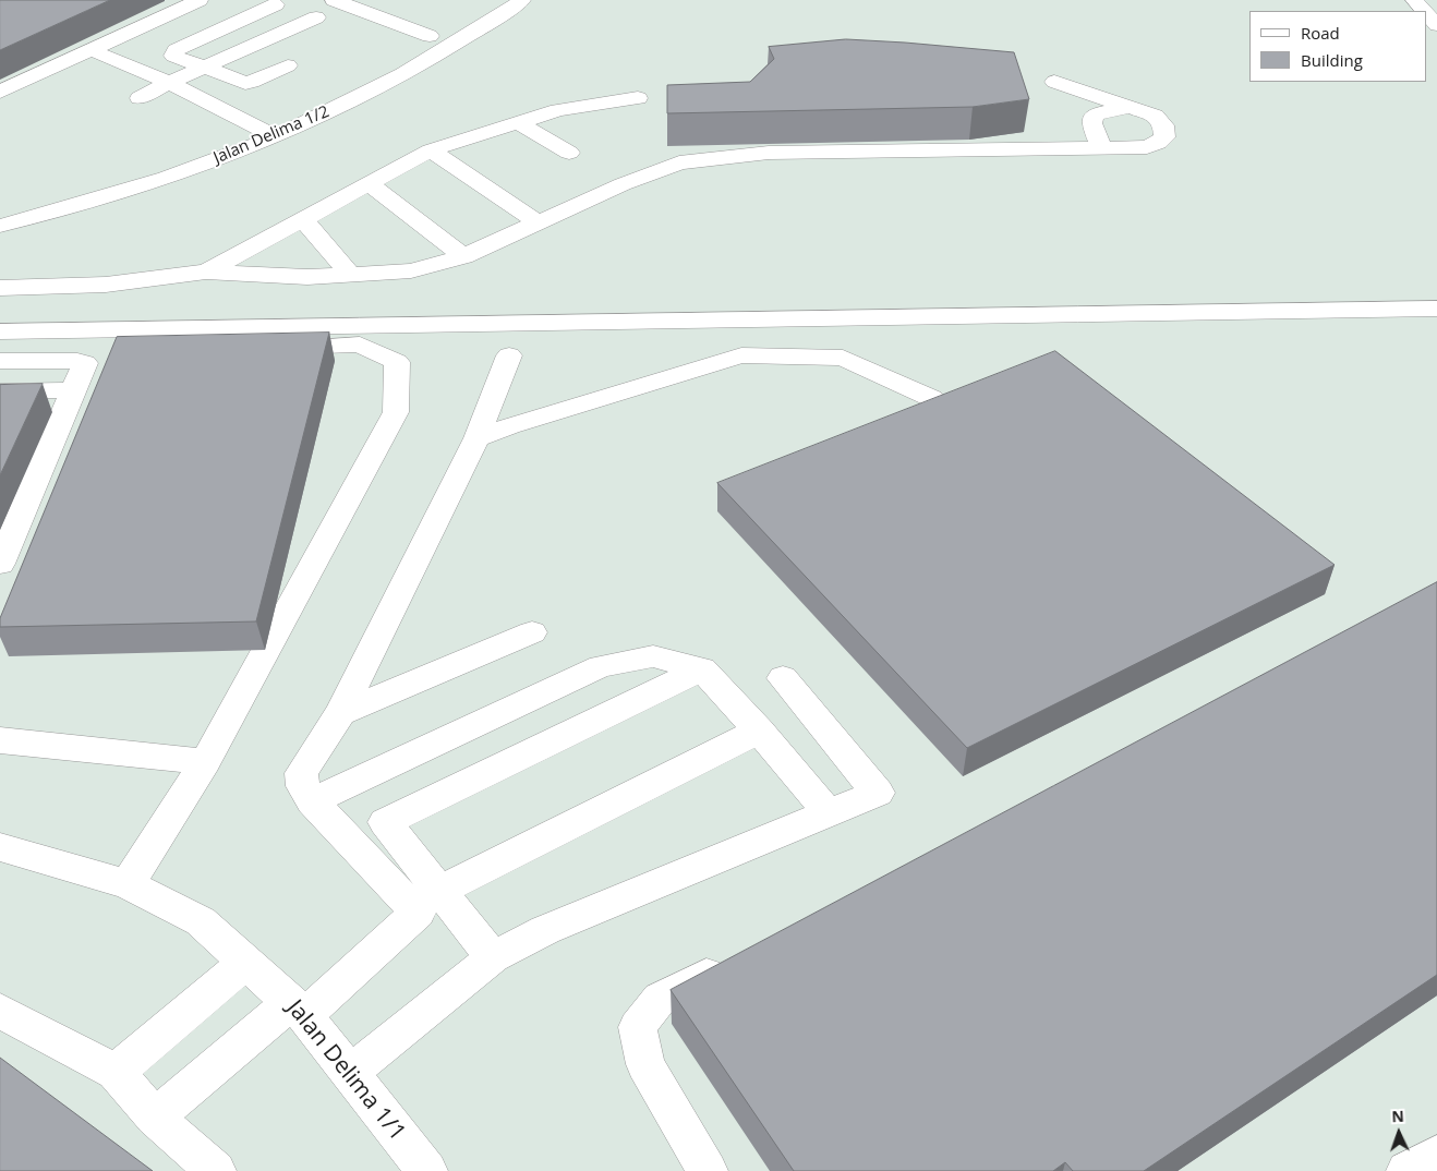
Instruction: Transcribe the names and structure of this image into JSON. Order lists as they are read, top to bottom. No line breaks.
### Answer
{"streets":{"street":["Jalan Delima 1/2","Jalan Delima 1/1"]},"legend":["Road","Building"],"north":"top"}
